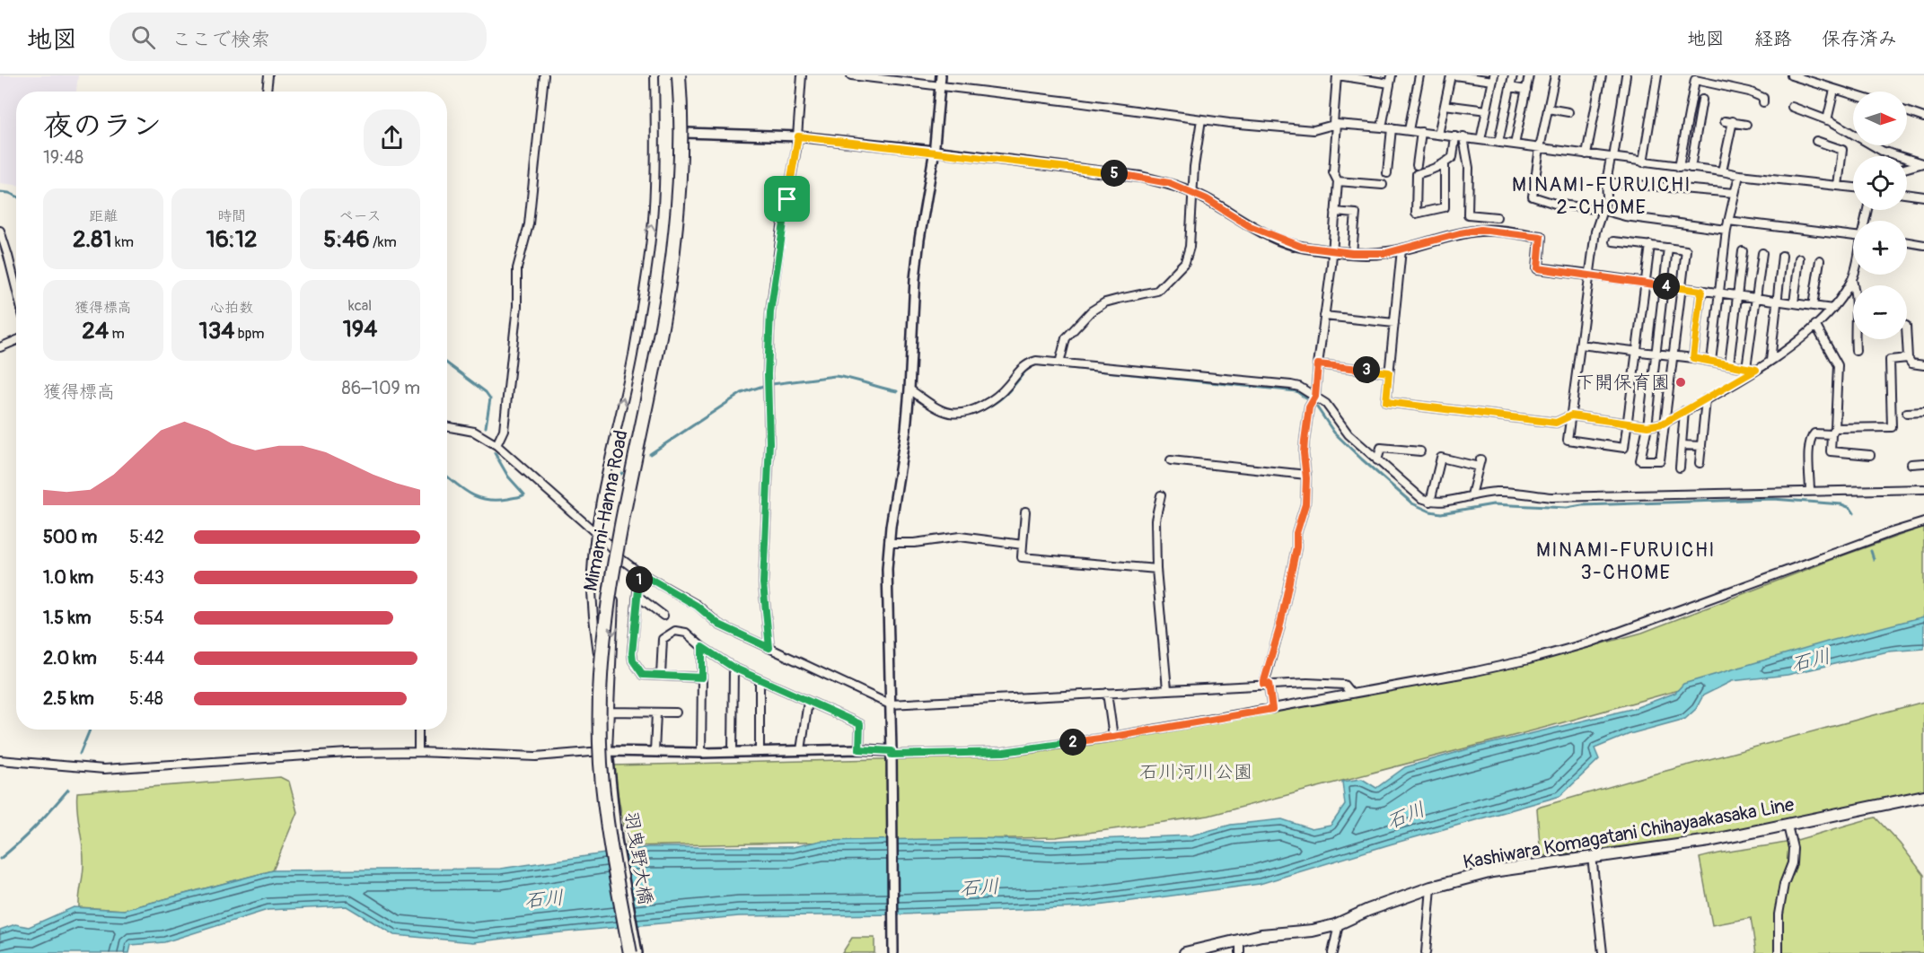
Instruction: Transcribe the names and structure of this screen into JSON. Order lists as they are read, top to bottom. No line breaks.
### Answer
{"streets":{"highway":["Mimami-Hanna Road"],"main road":["Kashiwara Komagatani Chihayaakasaka Line"],"street":["羽曳野大橋"]},"districts":["MINAMI-FURUICHI 2-CHOME","MINAMI-FURUICHI 3-CHOME"],"water":["石川"],"parks":["石川河川公園"],"places":["下開保育園"],"north":"right","page":{"header":"地図","search":"ここで検索","nav":["地図","経路","保存済み"],"map_buttons":["+","−"],"heading":["夜のラン","19:48"],"pins":["5","4","3","1","2"],"stats":[["距離","2.81 km"],["時間","16:12"],["ペース","5:46 /km"],["獲得標高","24 m"],["心拍数","134 bpm"],["kcal","194"]],"chart":["獲得標高","86–109 m"],"list":[{"name":"500 m","note":"5:42"},{"name":"1.0 km","note":"5:43"},{"name":"1.5 km","note":"5:54"},{"name":"2.0 km","note":"5:44"},{"name":"2.5 km","note":"5:48"}]}}
